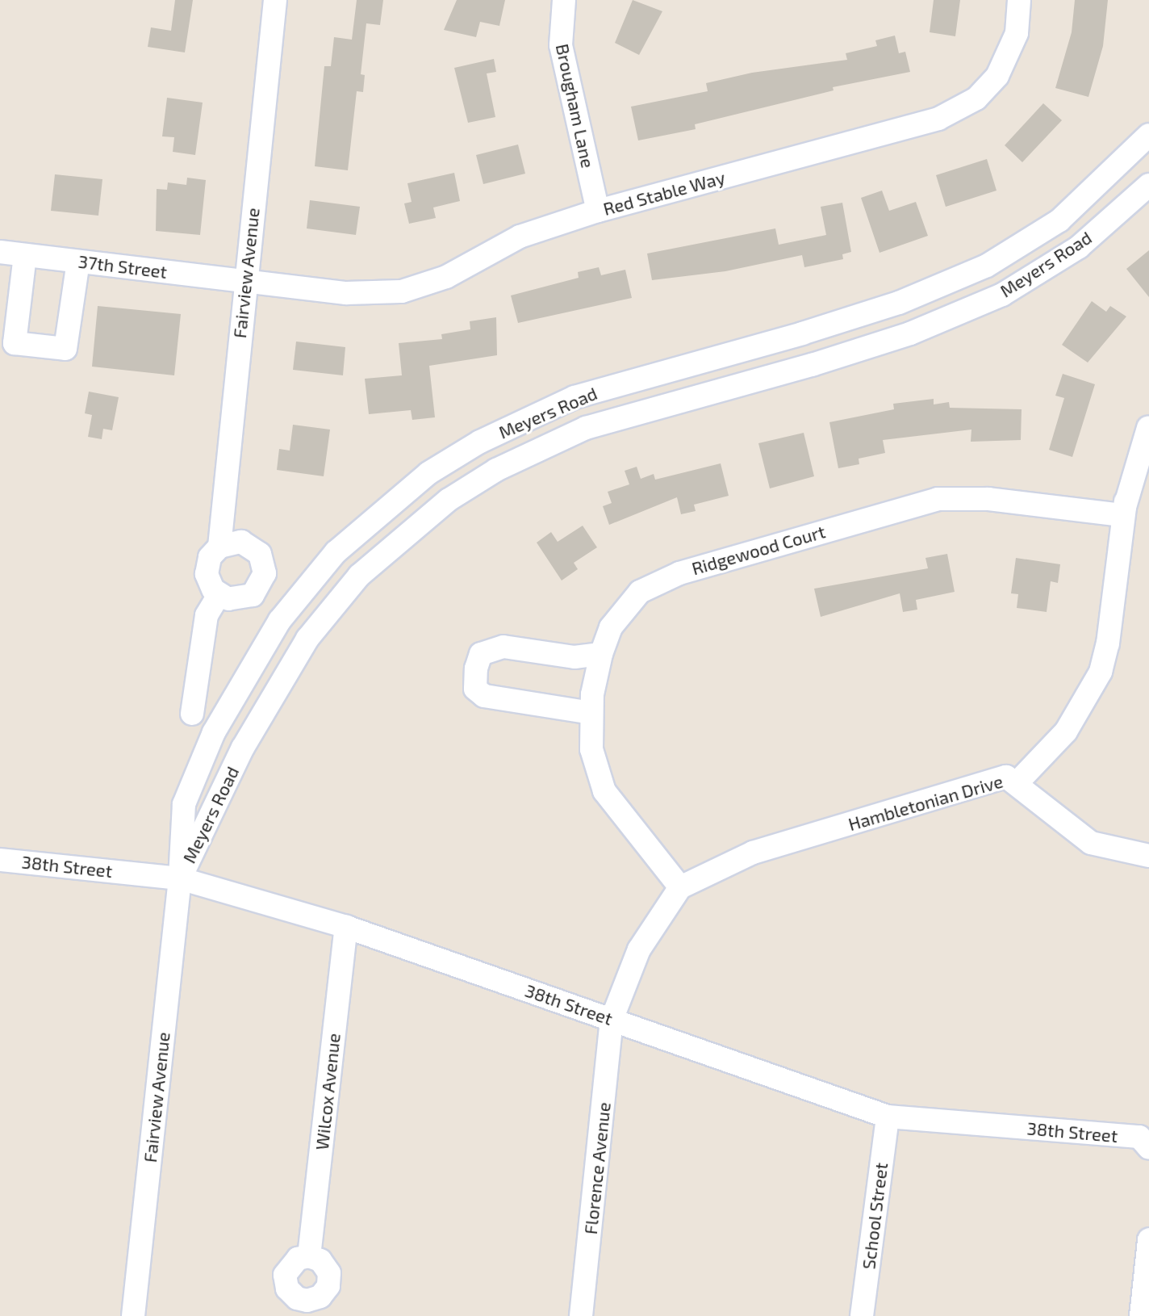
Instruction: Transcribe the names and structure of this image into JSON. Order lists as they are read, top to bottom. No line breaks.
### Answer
{"streets":{"street":["Brougham Lane","Red Stable Way","Meyers Road","37th Street","Fairview Avenue","Ridgewood Court","Hambletonian Drive","38th Street","Wilcox Avenue","Florence Avenue","School Street"]},"crossings":[["Brougham Lane","Red Stable Way"],["Red Stable Way","37th Street"],["Red Stable Way","Fairview Avenue"],["Meyers Road","Fairview Avenue"],["Meyers Road","38th Street"],["37th Street","Fairview Avenue"],["Fairview Avenue","38th Street"],["Ridgewood Court","Hambletonian Drive"],["38th Street","Wilcox Avenue"],["38th Street","Florence Avenue"],["38th Street","School Street"]]}
